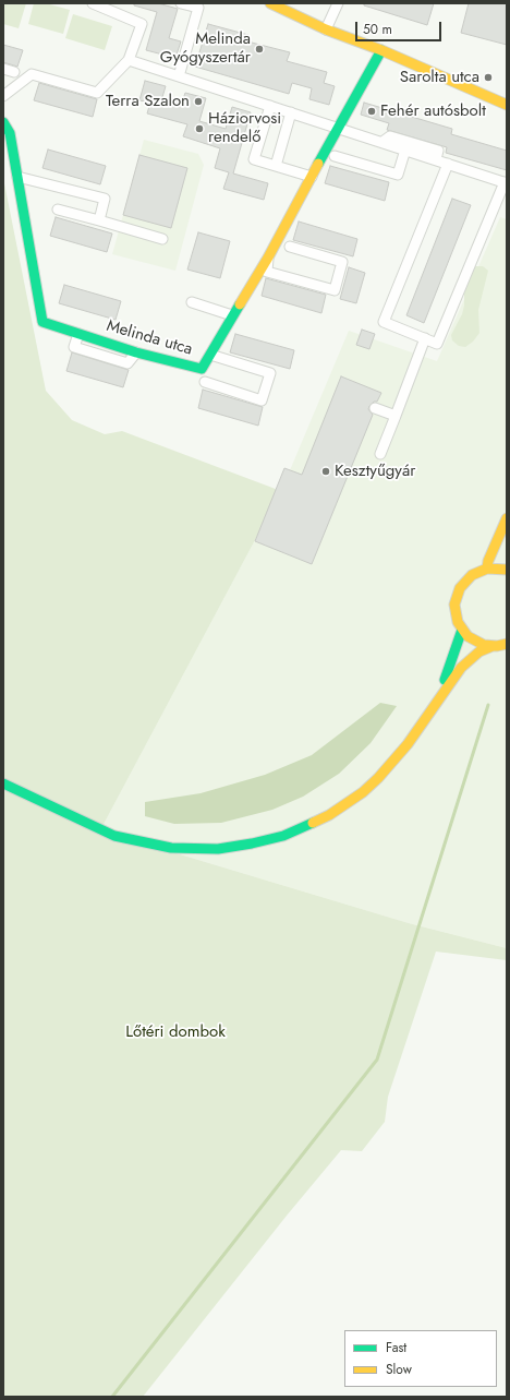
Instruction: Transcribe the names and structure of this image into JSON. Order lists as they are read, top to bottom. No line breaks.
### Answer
{"streets":{"street":["Melinda utca"]},"parks":["Lőtéri dombok"],"places":["Melinda Gyógyszertár","Sarolta utca","Terra Szalon","Fehér autósbolt","Háziorvosi rendelő","Kesztyűgyár"],"legend":["Fast","Slow"],"scale_bar":"50 m"}
